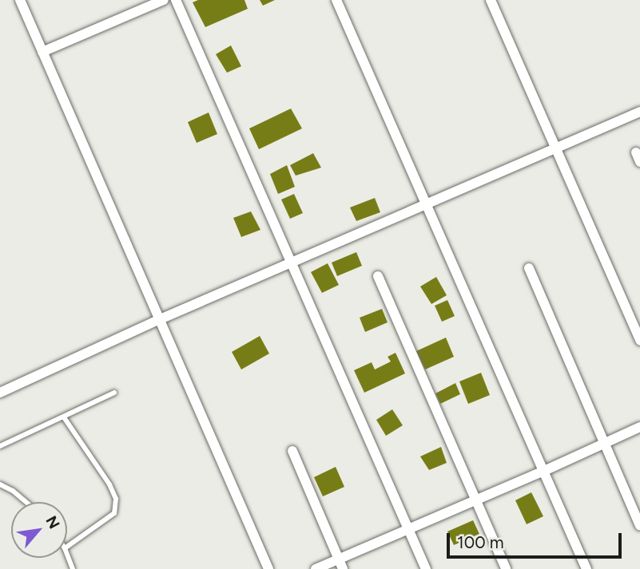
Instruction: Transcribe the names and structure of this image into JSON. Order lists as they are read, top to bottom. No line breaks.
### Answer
{"scale_bar":"100 m","north":"top right"}
